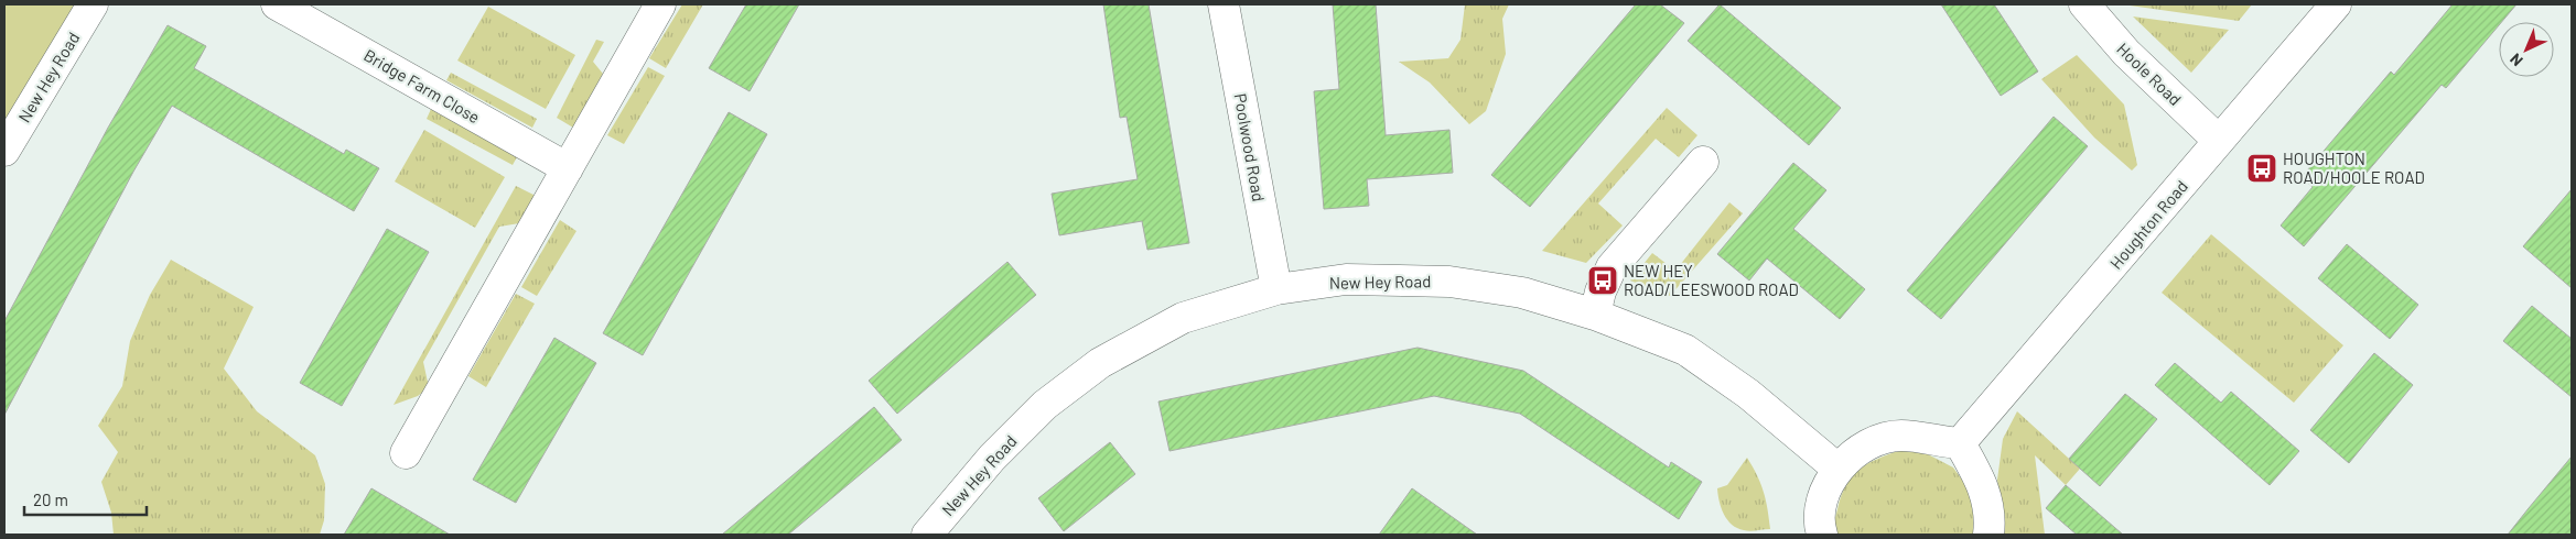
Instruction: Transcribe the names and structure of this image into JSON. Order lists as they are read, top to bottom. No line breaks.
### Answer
{"streets":{"street":["Hoole Road","New Hey Road","Bridge Farm Close","Poolwood Road","Houghton Road"]},"crossings":[["Hoole Road","Houghton Road"],["New Hey Road","Poolwood Road"]],"places":{"bus stop":["HOUGHTON ROAD/HOOLE ROAD","NEW HEY ROAD/LEESWOOD ROAD"]},"scale_bar":"20 m","north":"bottom left"}
